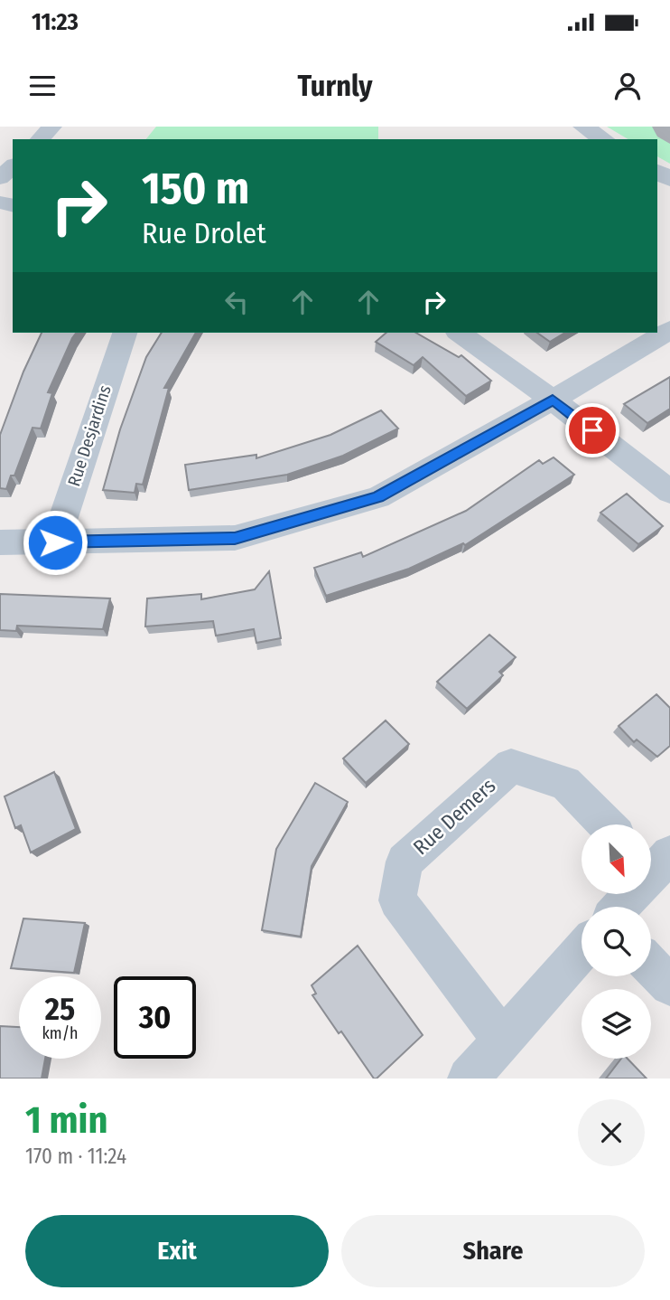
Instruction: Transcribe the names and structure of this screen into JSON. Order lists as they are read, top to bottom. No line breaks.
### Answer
{"streets":{"street":["Rue Desjardins","Rue Demers"]},"north":"bottom right","page":{"status":"11:23","header":"Turnly","turn":["150 m","Rue Drolet"],"speed":"25 km/h","limit":"30","heading":["1 min","170 m · 11:24"],"buttons":["Exit","Share"]}}
